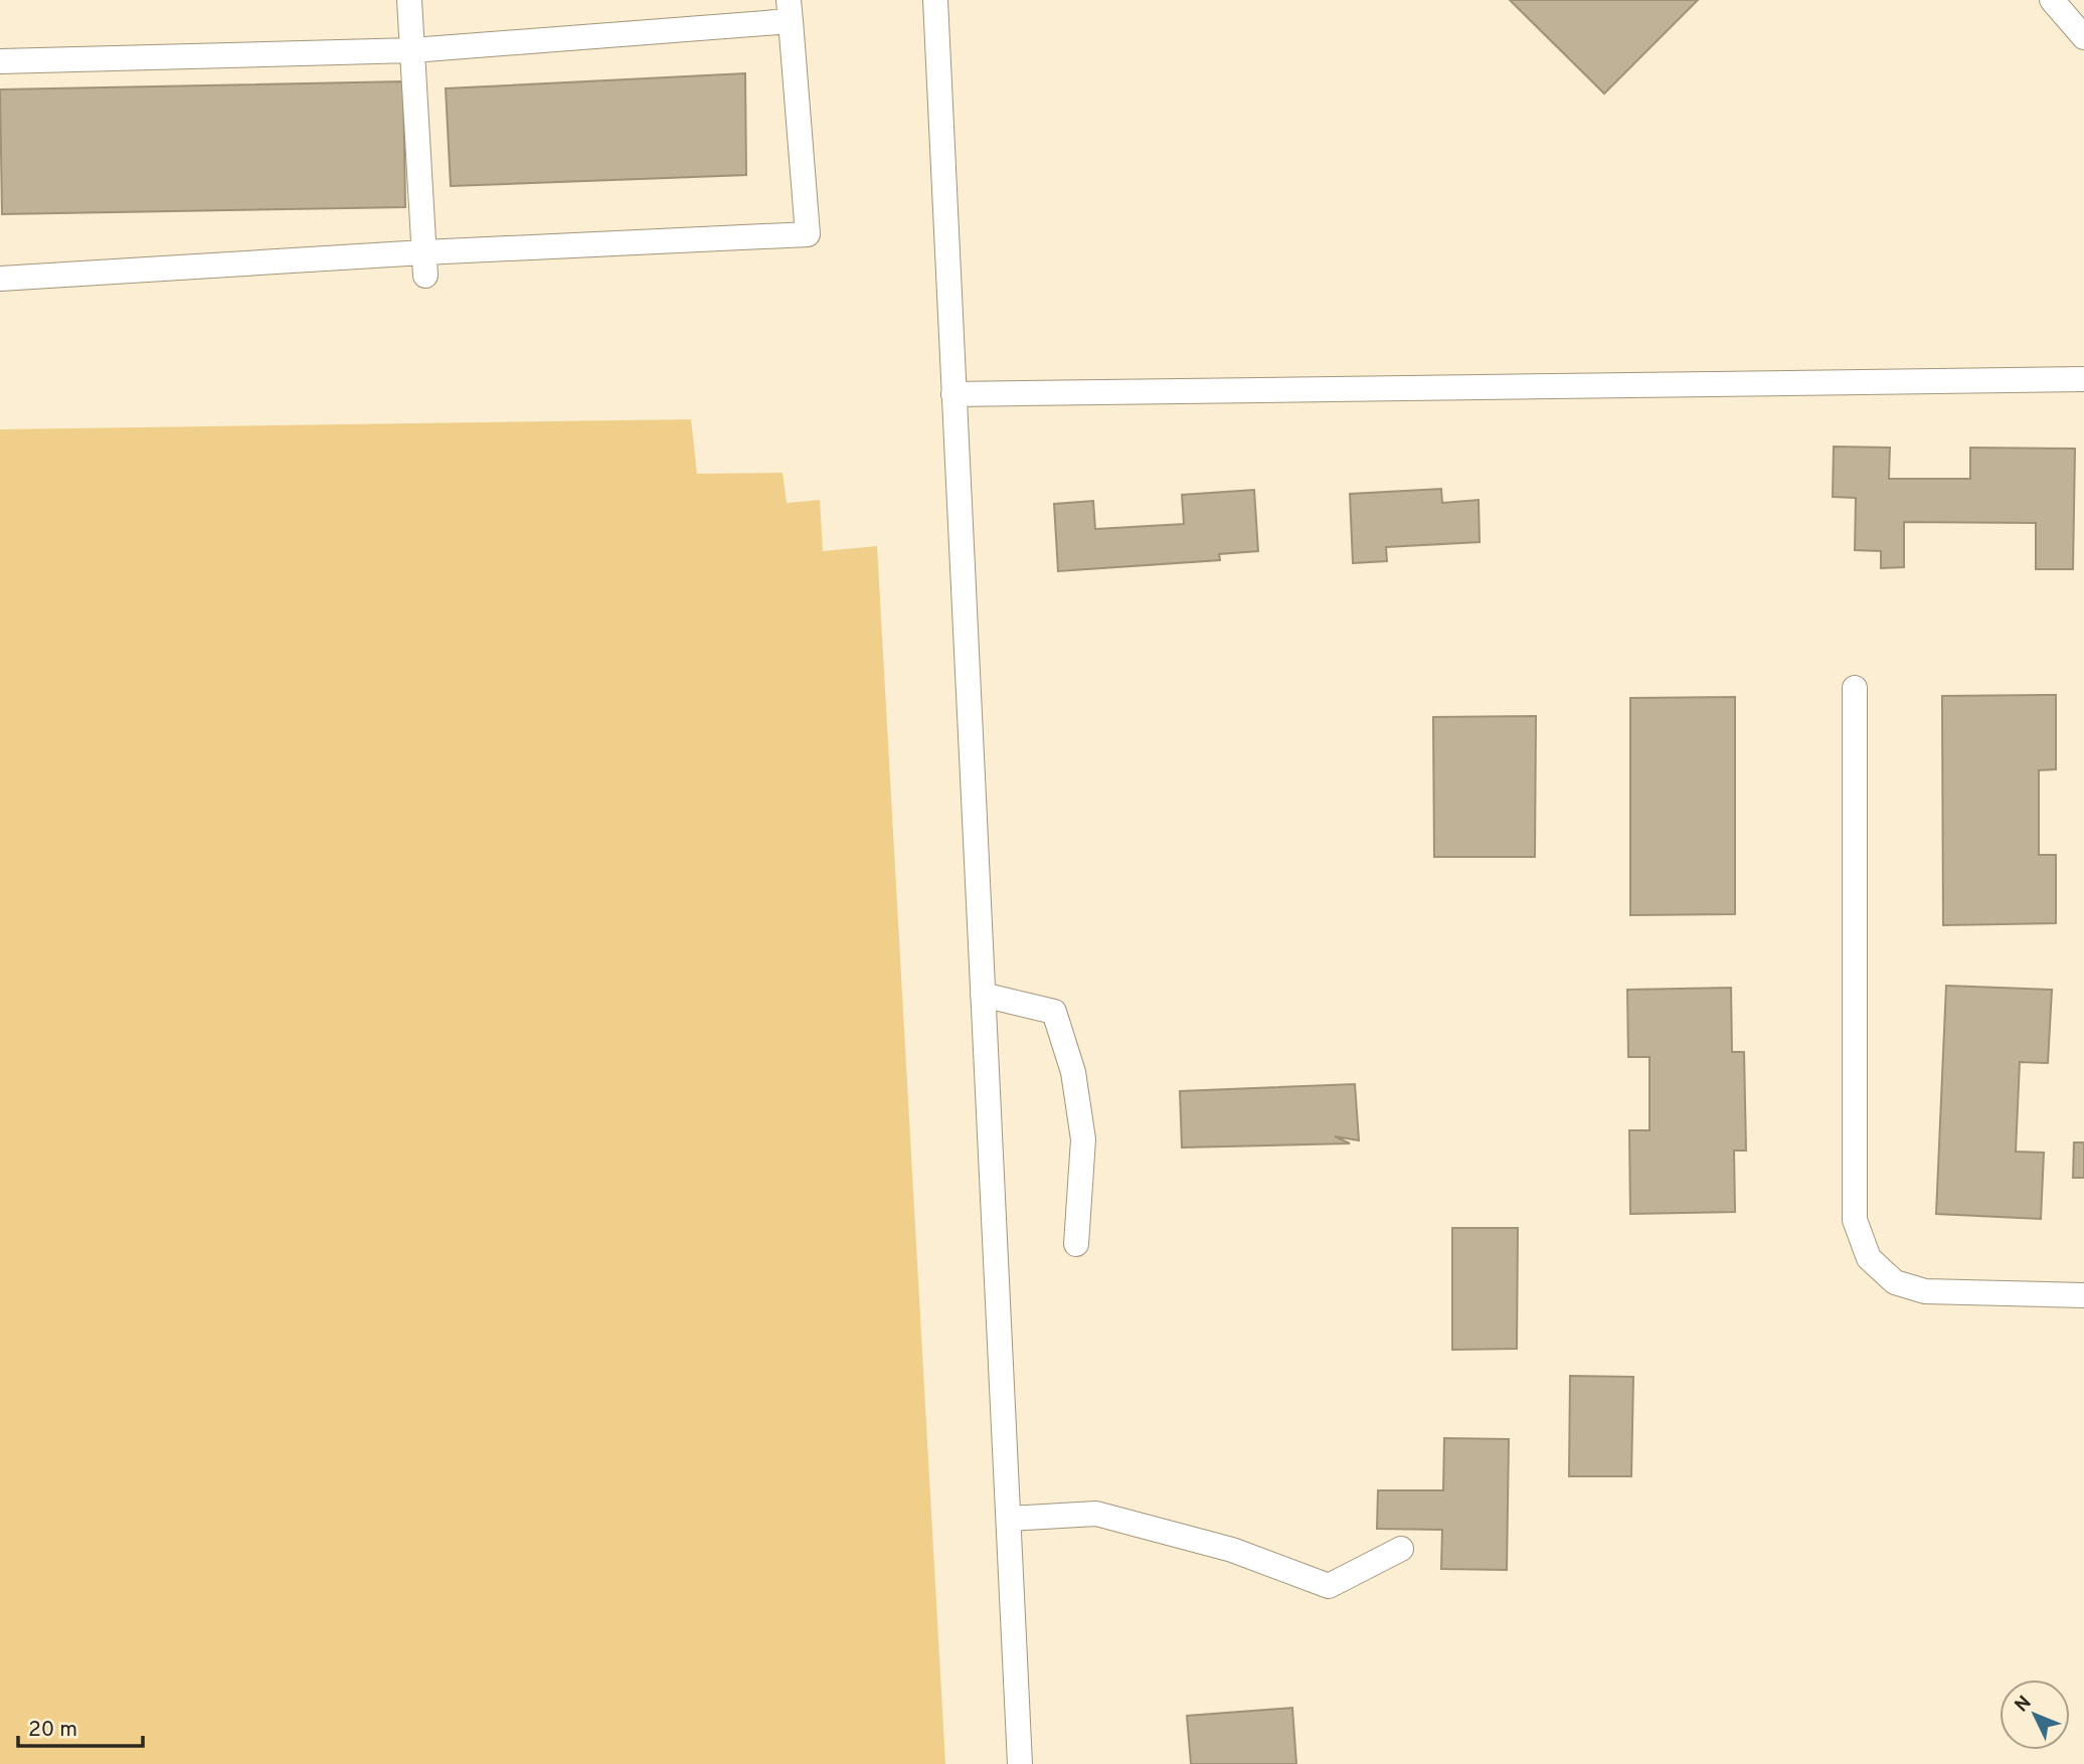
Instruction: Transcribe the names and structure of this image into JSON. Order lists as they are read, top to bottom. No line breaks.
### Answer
{"scale_bar":"20 m","north":"top left"}
